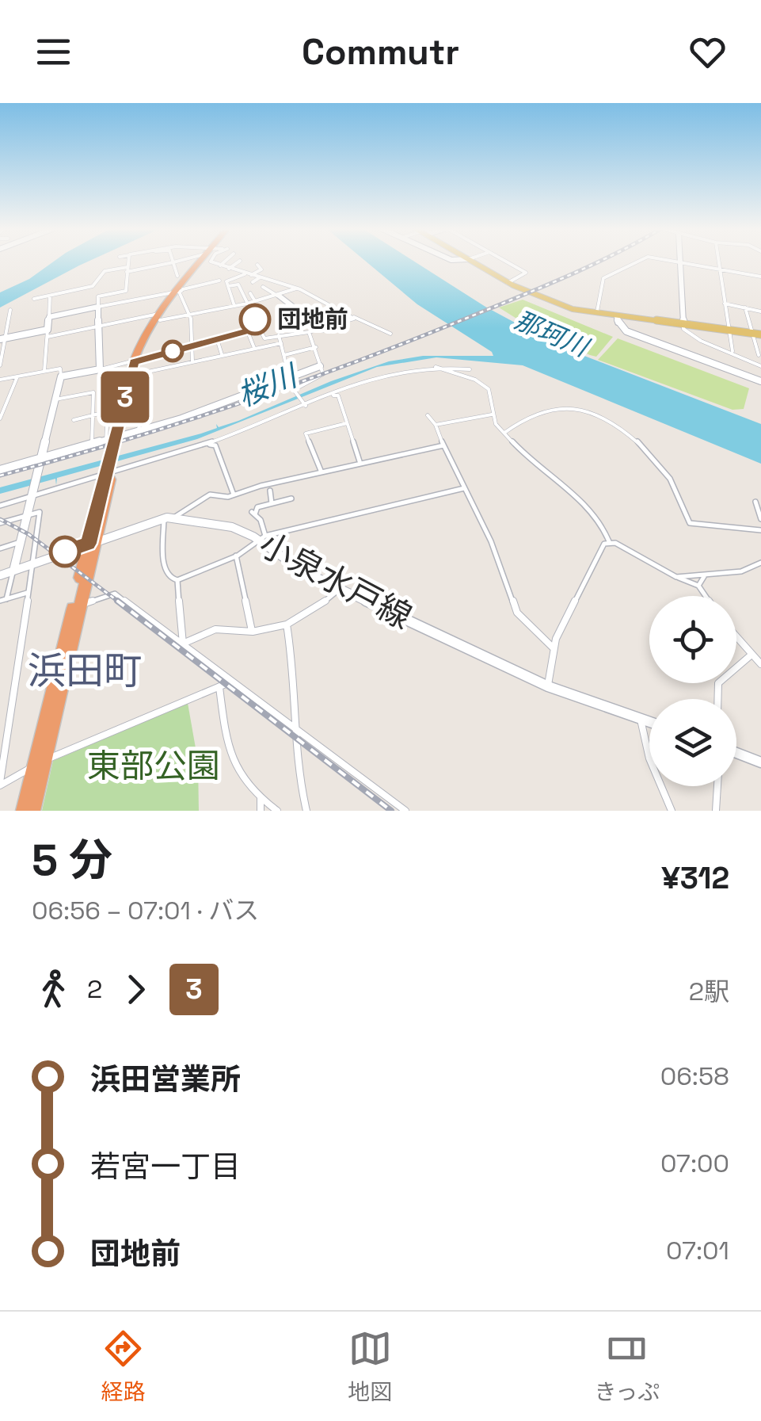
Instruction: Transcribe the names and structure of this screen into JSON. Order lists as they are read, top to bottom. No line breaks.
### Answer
{"streets":{"street":["小泉水戸線"]},"districts":["浜田町"],"water":["那珂川","桜川"],"parks":["東部公園"],"places":["団地前"],"lines":["bus line 3"],"page":{"header":"Commutr","on_map":"3","heading":["5 分","06:56 – 07:01 · バス","¥312"],"legs":["2","3","2駅"],"list":[{"name":"浜田営業所","value":"06:58"},{"name":"若宮一丁目","value":"07:00"},{"name":"団地前","value":"07:01"}],"tabs":["経路","地図","きっぷ"]}}
